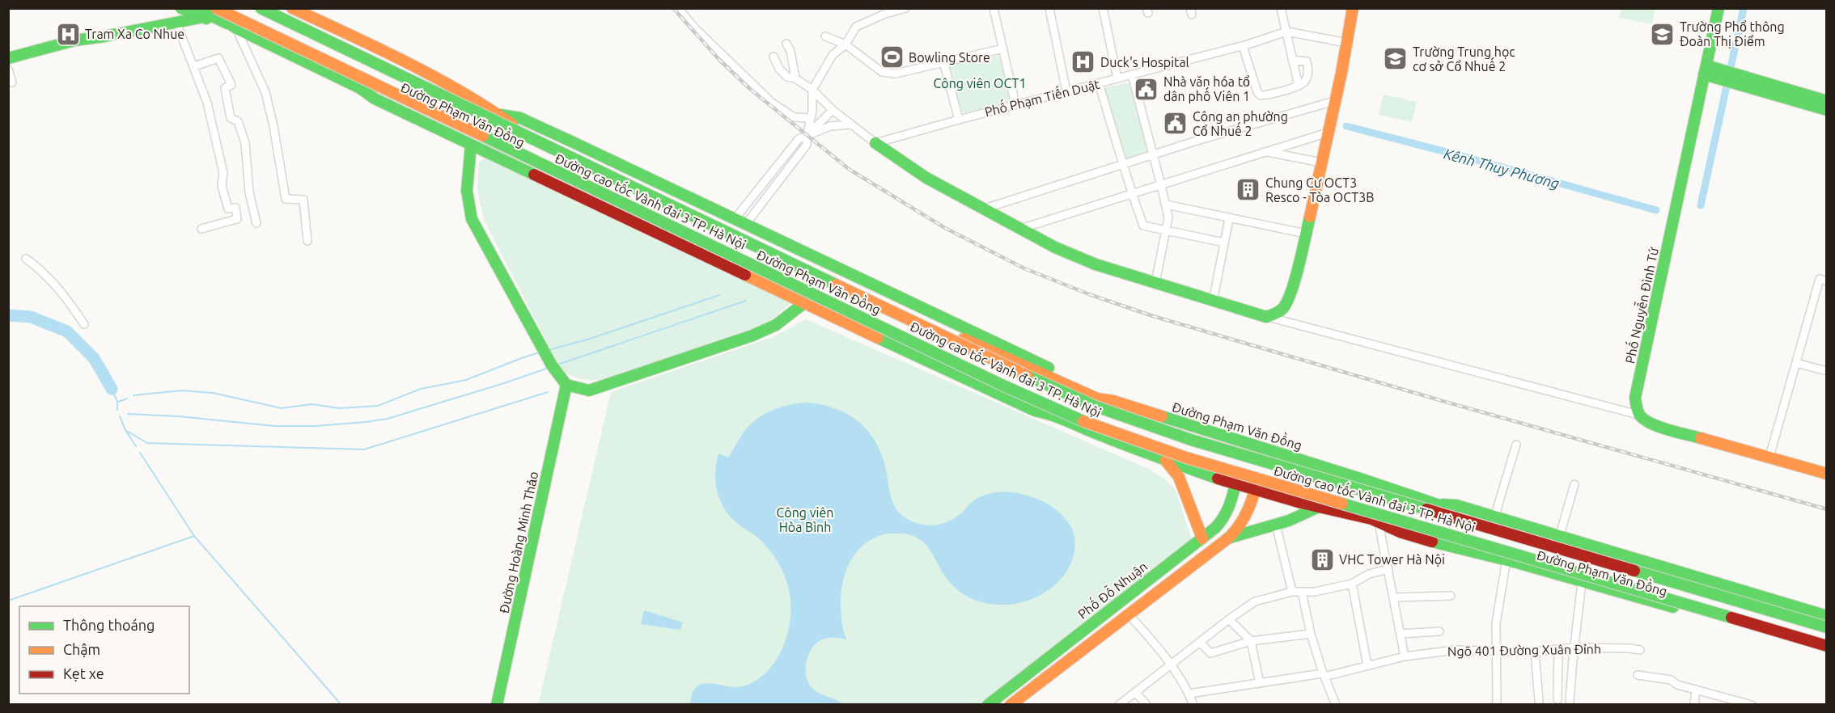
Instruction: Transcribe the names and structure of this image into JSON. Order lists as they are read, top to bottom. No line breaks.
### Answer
{"streets":{"main road":["Đường Phạm Văn Đồng","Đường cao tốc Vành đai 3 TP. Hà Nội","Phố Nguyễn Đình Tứ","Đường Hoàng Minh Thảo","Phố Đỗ Nhuận"],"street":["Phố Phạm Tiến Duật","Ngõ 401 Đường Xuân Đỉnh"]},"crossings":[["Đường Phạm Văn Đồng","Đường cao tốc Vành đai 3 TP. Hà Nội"],["Đường Phạm Văn Đồng","Phố Đỗ Nhuận"]],"water":["Kênh Thuỵ Phương"],"parks":["Công viên OCT1","Công viên Hòa Bình"],"places":{"hospital":["Tram Xa Co Nhue","Duck's Hospital"],"school or university":["Trường Phổ thông Đoàn Thị Điểm","Trường Trung học cơ sở Cổ Nhuế 2"],"sports":["Bowling Store"],"public building":["Nhà văn hóa tổ dân phố Viên 1","Công an phường Cổ Nhuế 2"],"building":["Chung Cư OCT3 Resco - Tòa OCT3B","VHC Tower Hà Nội"]},"legend":["Thông thoáng","Chậm","Kẹt xe"]}
